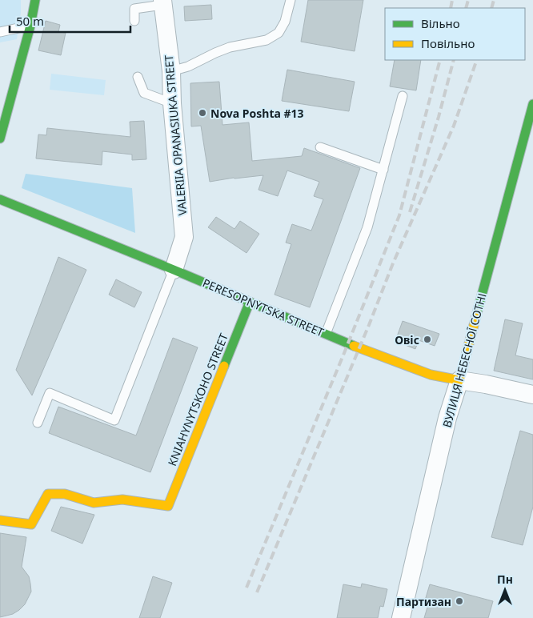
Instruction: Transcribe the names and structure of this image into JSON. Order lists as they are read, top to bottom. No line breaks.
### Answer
{"streets":{"street":["VALERIIA OPANASIUKA STREET","PERESOPNYTSKA STREET","ВУЛИЦЯ НЕБЕСНОЇ СОТНІ","KNIAHYNYTSKOHO STREET"]},"crossings":[["VALERIIA OPANASIUKA STREET","PERESOPNYTSKA STREET"],["PERESOPNYTSKA STREET","ВУЛИЦЯ НЕБЕСНОЇ СОТНІ"],["PERESOPNYTSKA STREET","KNIAHYNYTSKOHO STREET"]],"places":["Nova Poshta #13","Овіс","Партизан"],"legend":["Вільно","Повільно"],"scale_bar":"50 m","north":"top"}
